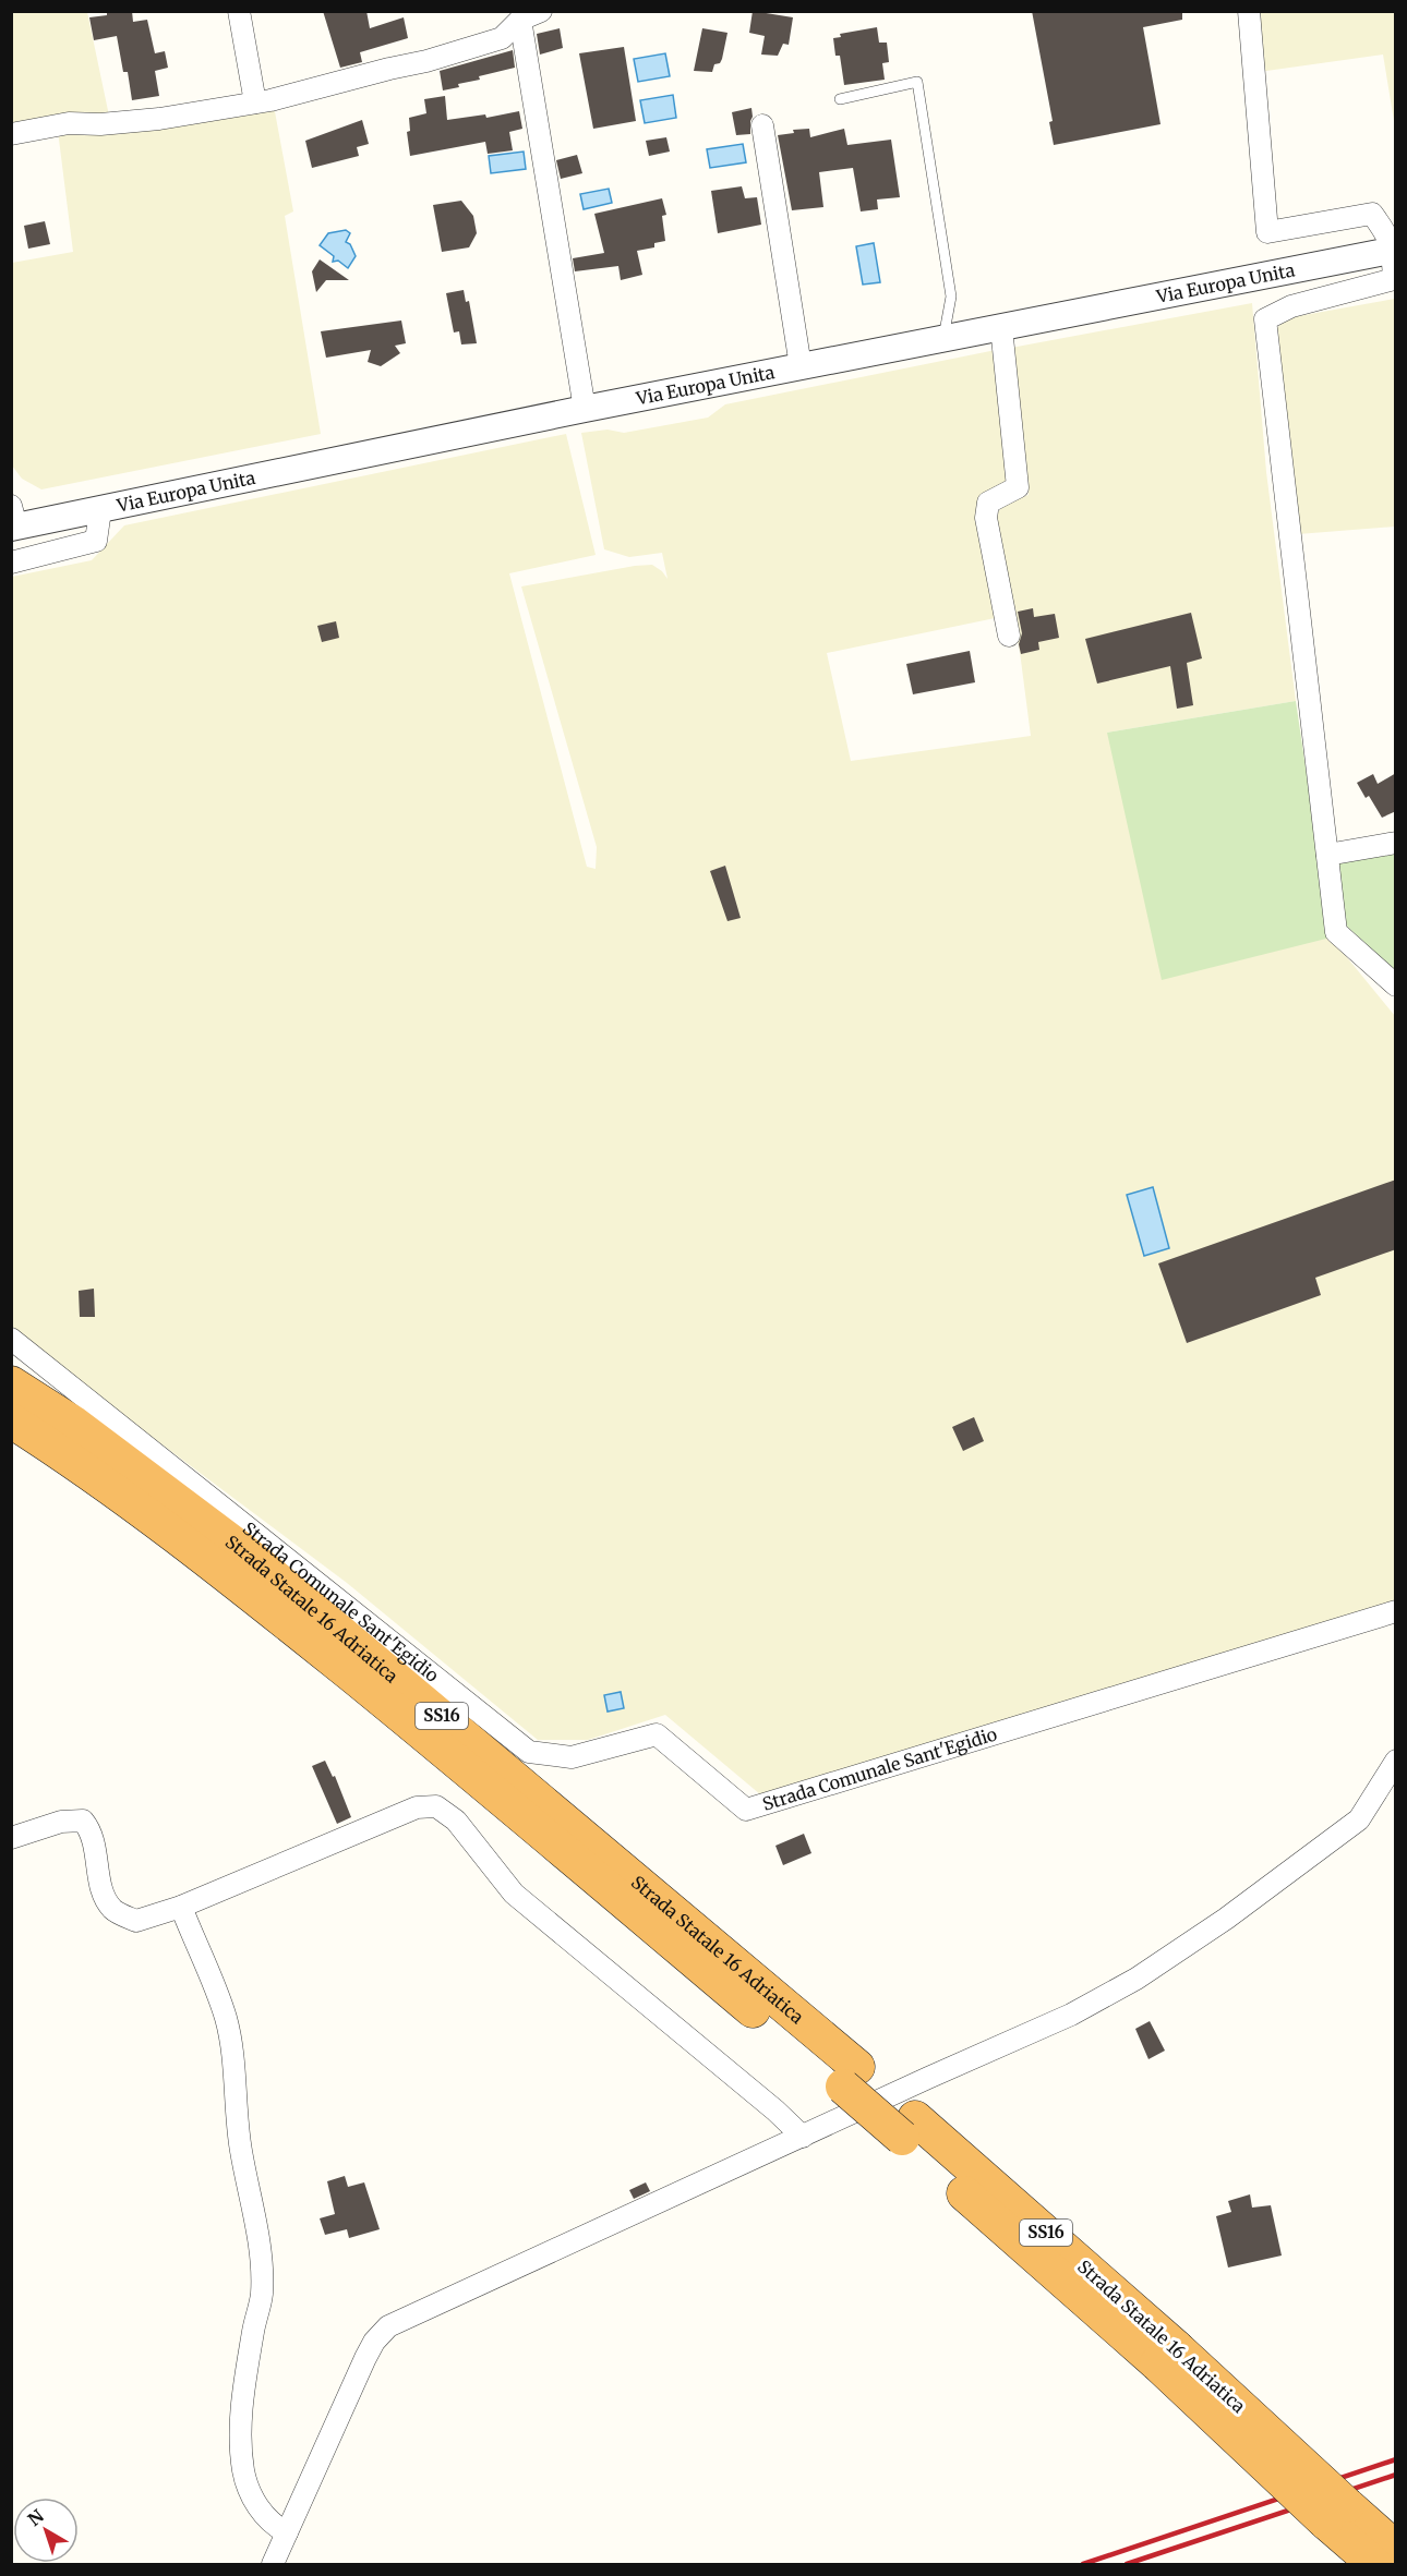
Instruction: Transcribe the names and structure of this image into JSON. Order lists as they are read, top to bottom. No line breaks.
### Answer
{"streets":{"highway":["Strada Statale 16 Adriatica","SS16"],"street":["Via Europa Unita","Strada Comunale Sant'Egidio"]},"north":"top left"}
